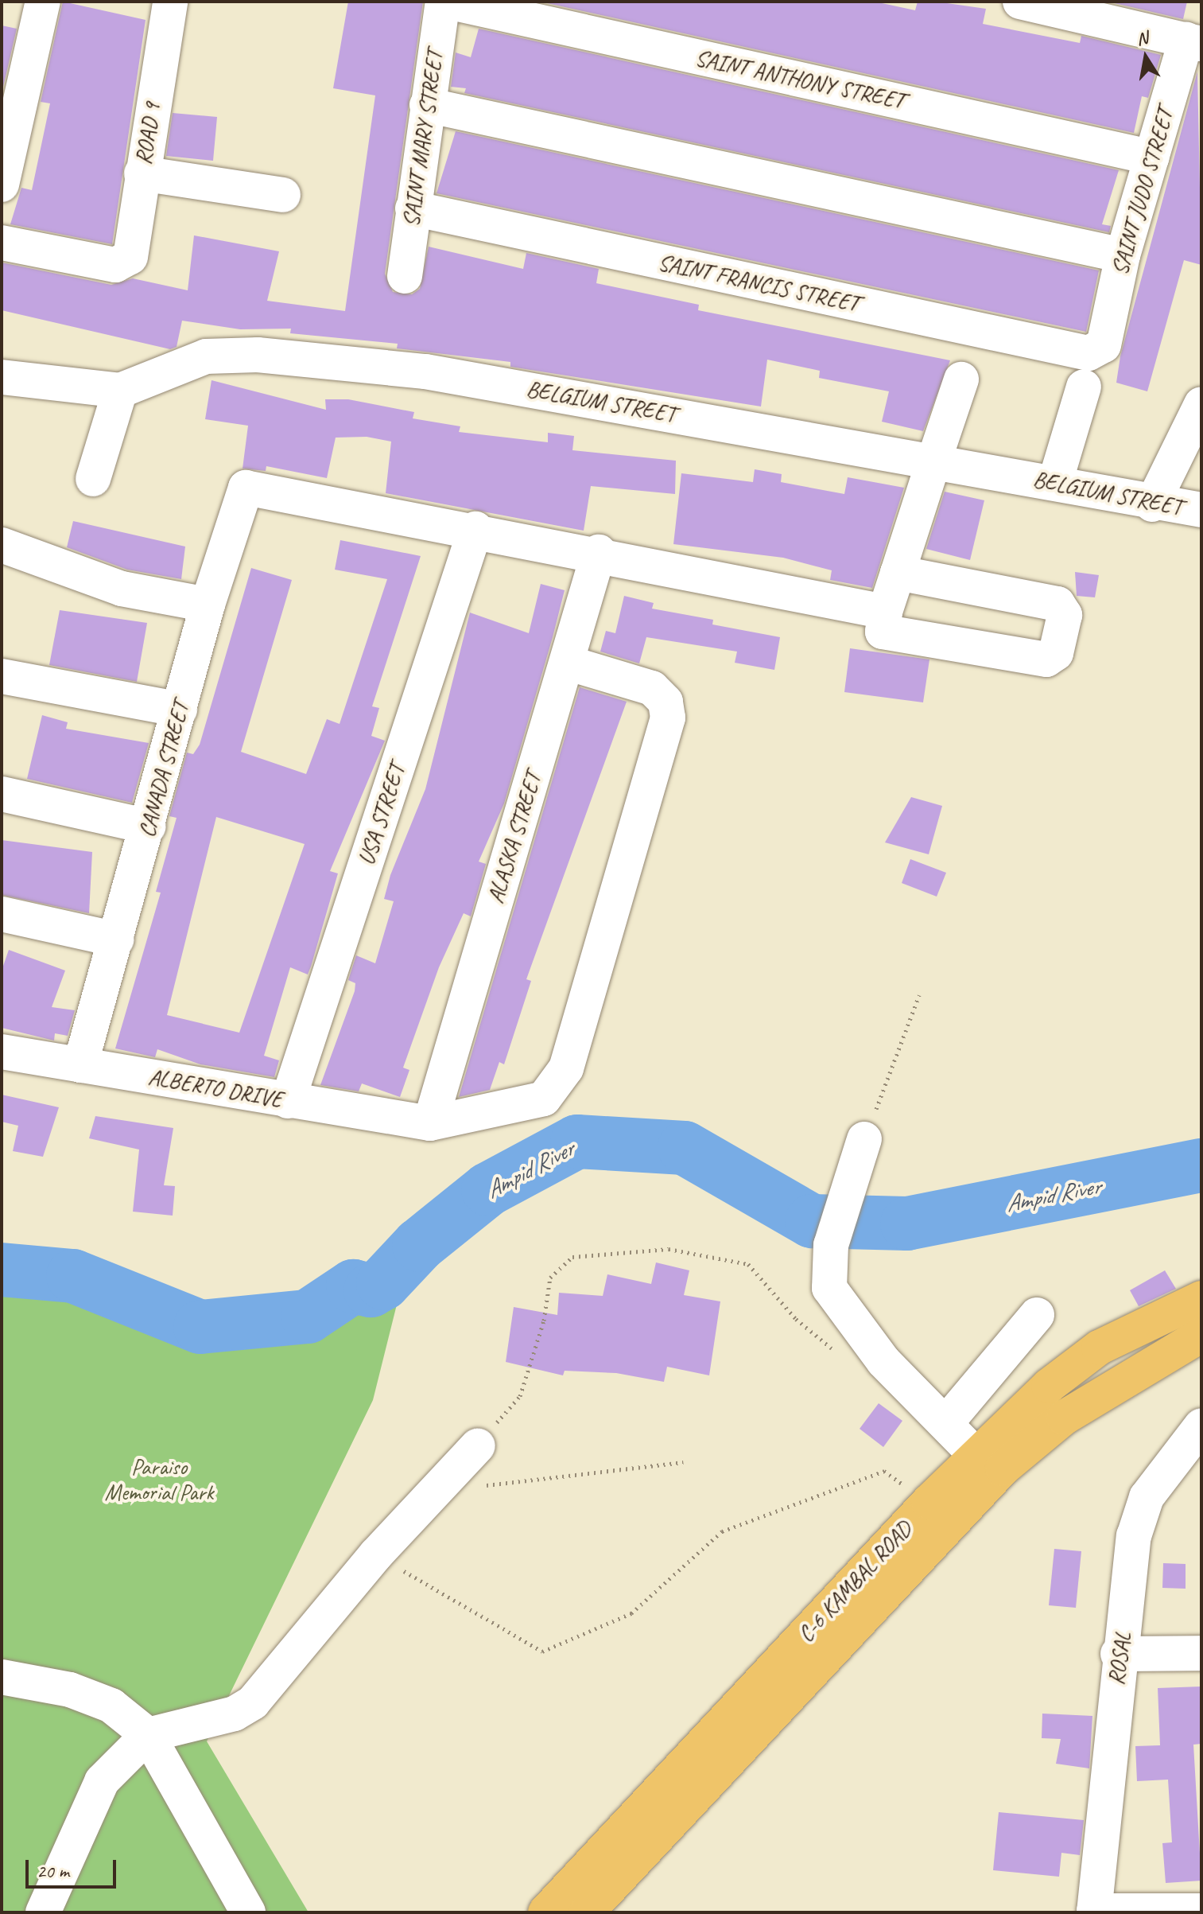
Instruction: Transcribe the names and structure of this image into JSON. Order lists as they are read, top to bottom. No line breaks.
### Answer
{"streets":{"main road":["C-6 KAMBAL ROAD"],"street":["SAINT ANTHONY STREET","ROAD 9","SAINT MARY STREET","SAINT JUDO STREET","SAINT FRANCIS STREET","BELGIUM STREET","CANADA STREET","USA STREET","ALASKA STREET","ALBERTO DRIVE","ROSAL"]},"crossings":[["SAINT ANTHONY STREET","SAINT MARY STREET"],["SAINT ANTHONY STREET","SAINT JUDO STREET"],["SAINT MARY STREET","SAINT FRANCIS STREET"],["SAINT JUDO STREET","SAINT FRANCIS STREET"],["CANADA STREET","USA STREET"],["CANADA STREET","ALBERTO DRIVE"],["USA STREET","ALBERTO DRIVE"],["ALASKA STREET","ALBERTO DRIVE"]],"water":["Ampid River"],"parks":["Paraiso Memorial Park"],"scale_bar":"20 m","north":"top"}
